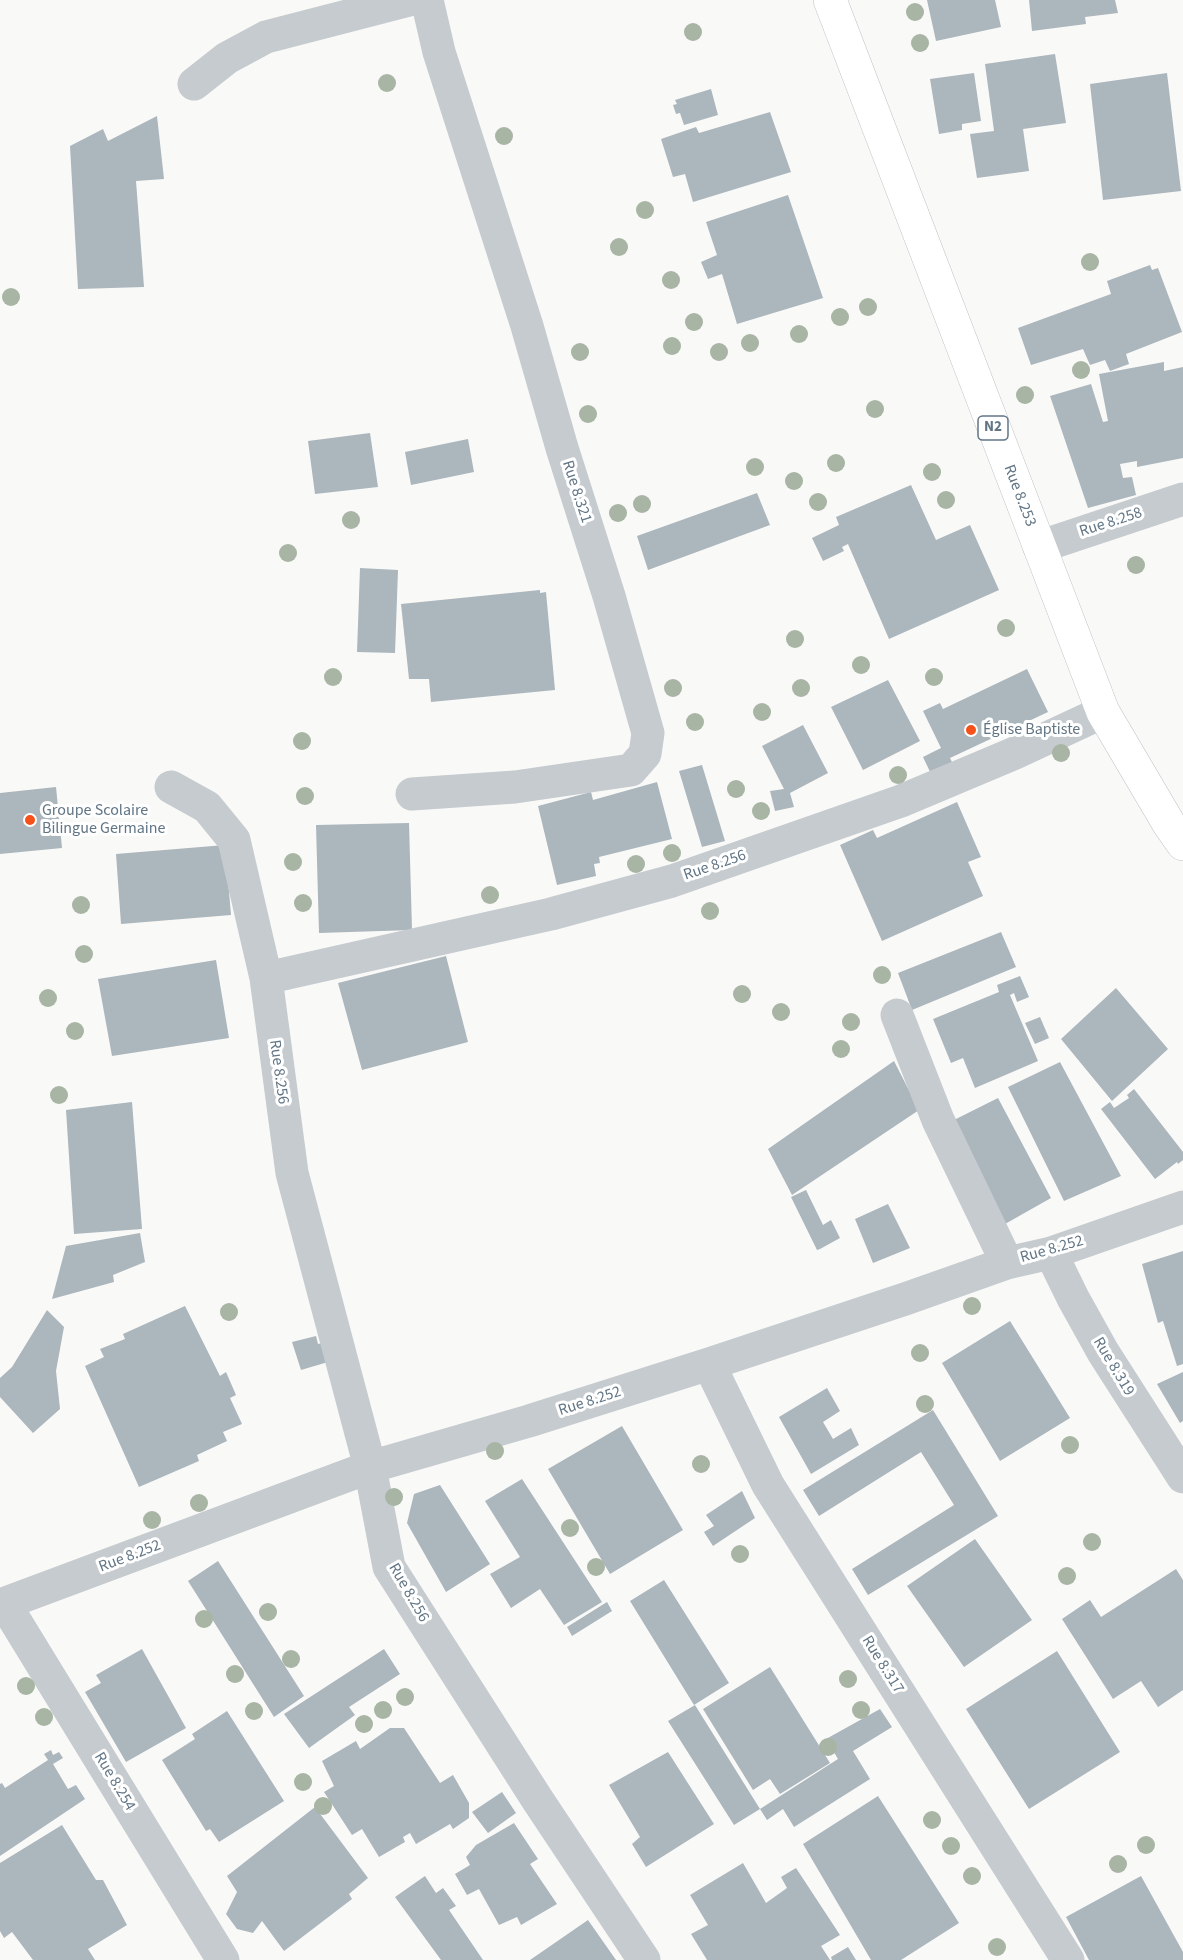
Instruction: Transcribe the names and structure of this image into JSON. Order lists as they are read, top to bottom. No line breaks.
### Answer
{"streets":{"highway":["N2","Rue 8.253"],"street":["Rue 8.321","Rue 8.258","Rue 8.256","Rue 8.252","Rue 8.319","Rue 8.317","Rue 8.254"]},"crossings":[["Rue 8.253","Rue 8.258"],["Rue 8.253","Rue 8.256"],["Rue 8.256","Rue 8.252"],["Rue 8.252","Rue 8.319"],["Rue 8.252","Rue 8.317"],["Rue 8.252","Rue 8.254"]],"places":["Église Baptiste","Groupe Scolaire Bilingue Germaine"]}
